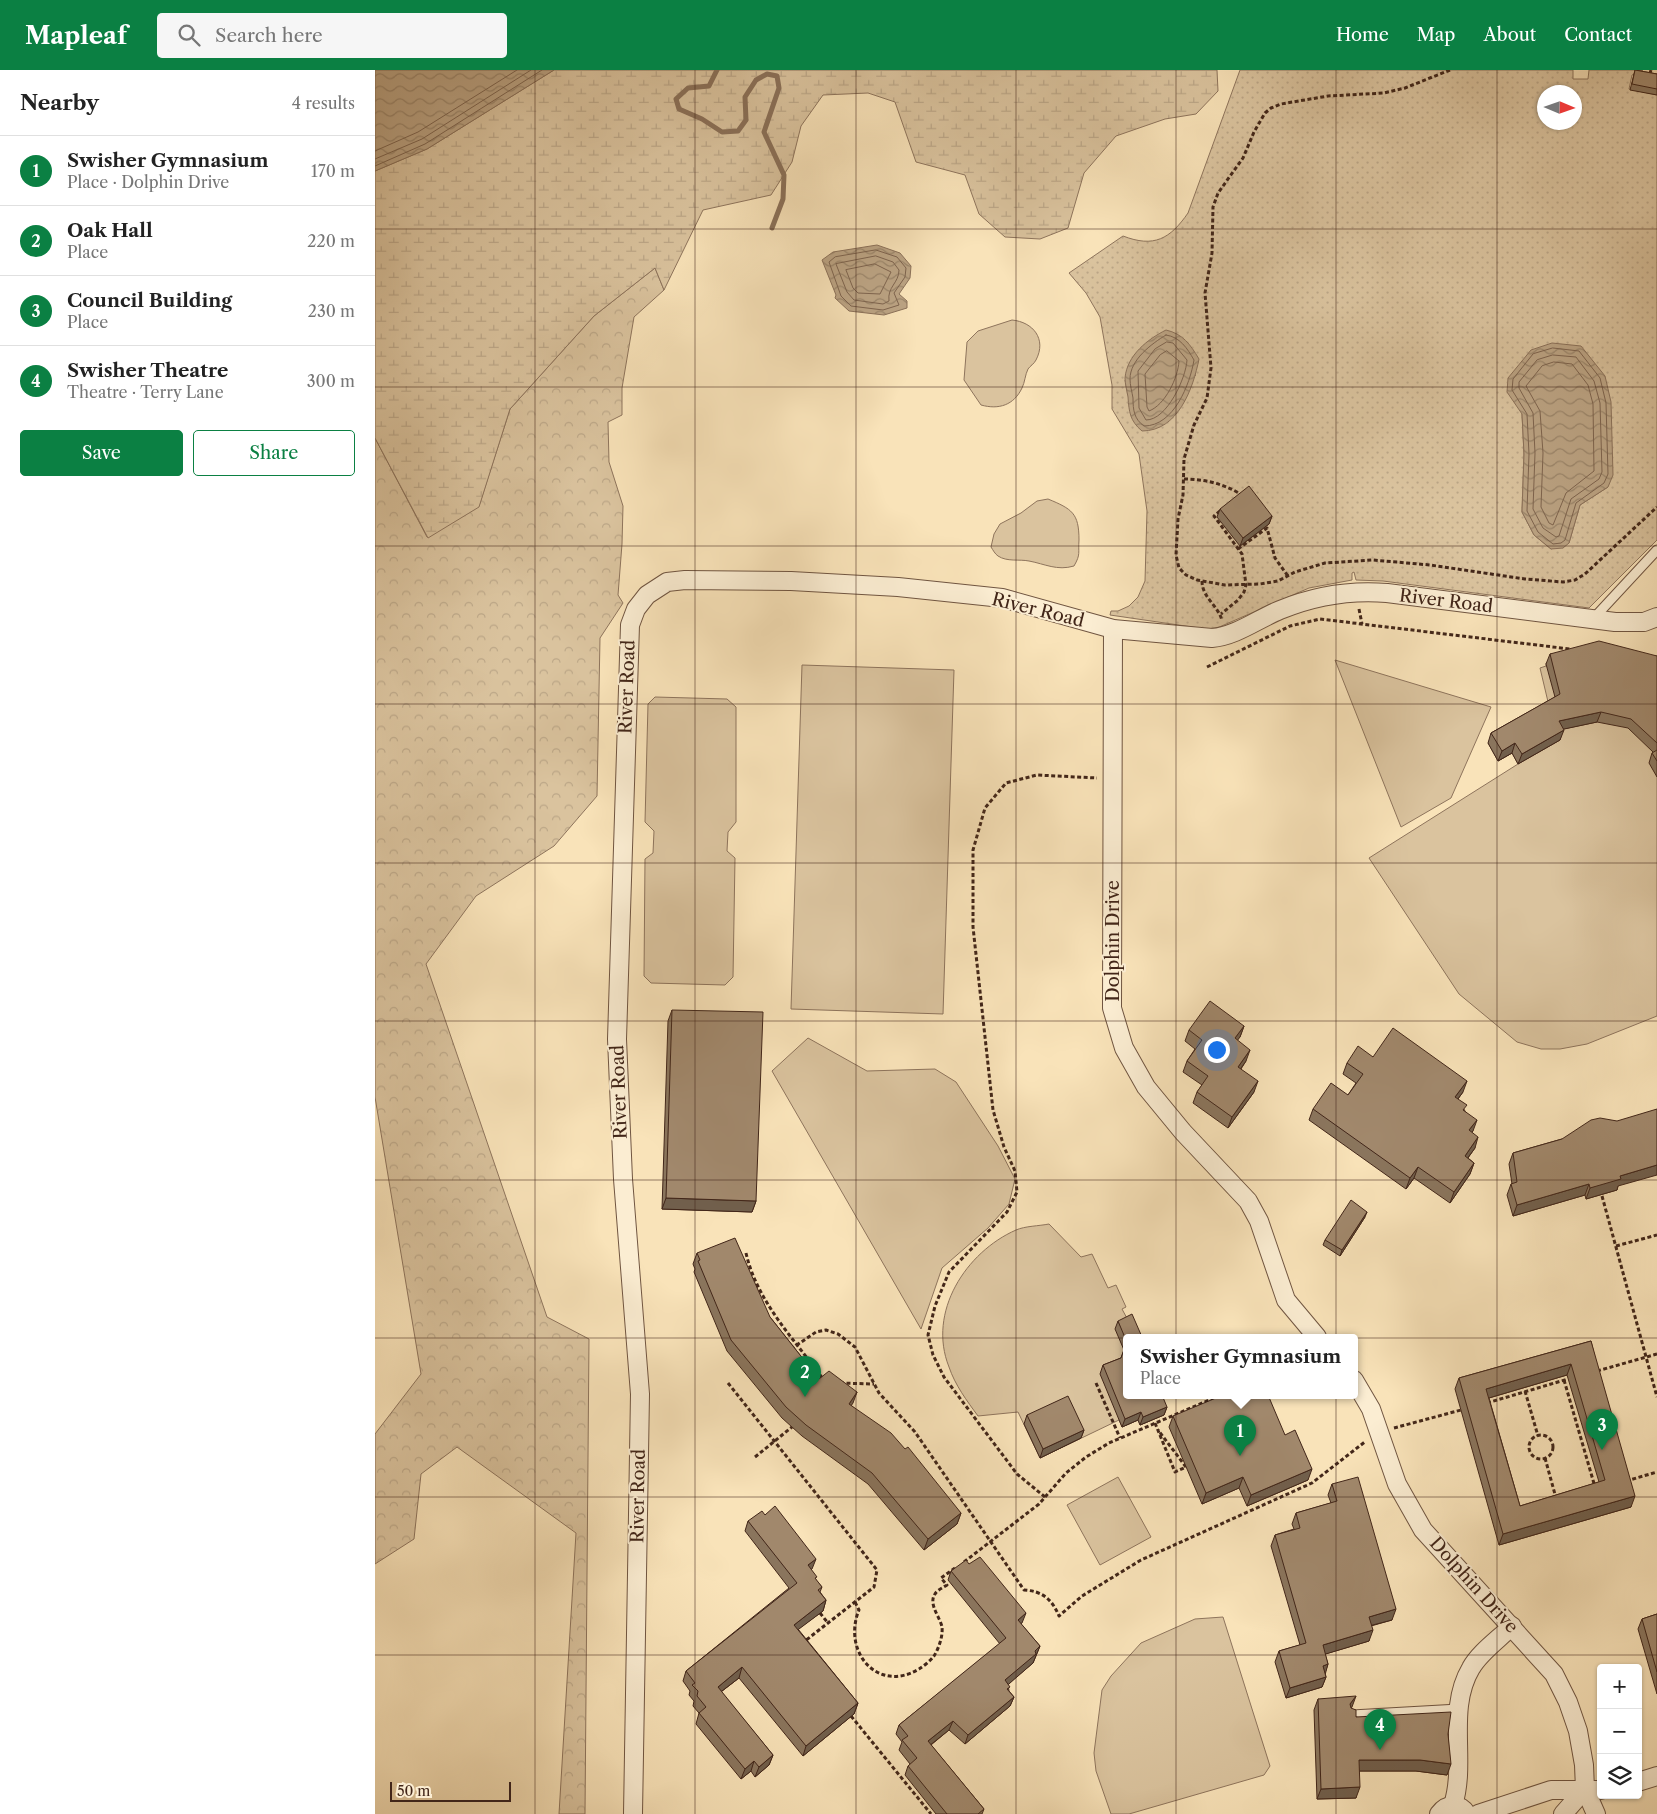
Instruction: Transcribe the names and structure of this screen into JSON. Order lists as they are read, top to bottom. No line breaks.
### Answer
{"streets":{"street":["River Road","Dolphin Drive"]},"crossings":[["River Road","Dolphin Drive"]],"scale_bar":"50 m","north":"right","page":{"header":"Mapleaf","search":"Search here","nav":["Home","Map","About","Contact"],"heading":["Nearby","4 results"],"list":[{"mark":"1","name":"Swisher Gymnasium","note":"Place · Dolphin Drive","value":"170 m"},{"mark":"2","name":"Oak Hall","note":"Place","value":"220 m"},{"mark":"3","name":"Council Building","note":"Place","value":"230 m"},{"mark":"4","name":"Swisher Theatre","note":"Theatre · Terry Lane","value":"300 m"}],"buttons":["Save","Share"],"popup":["Swisher Gymnasium","Place"],"pins":["2","3","1","4"],"map_buttons":["+","−"],"scale":"50 m"}}
